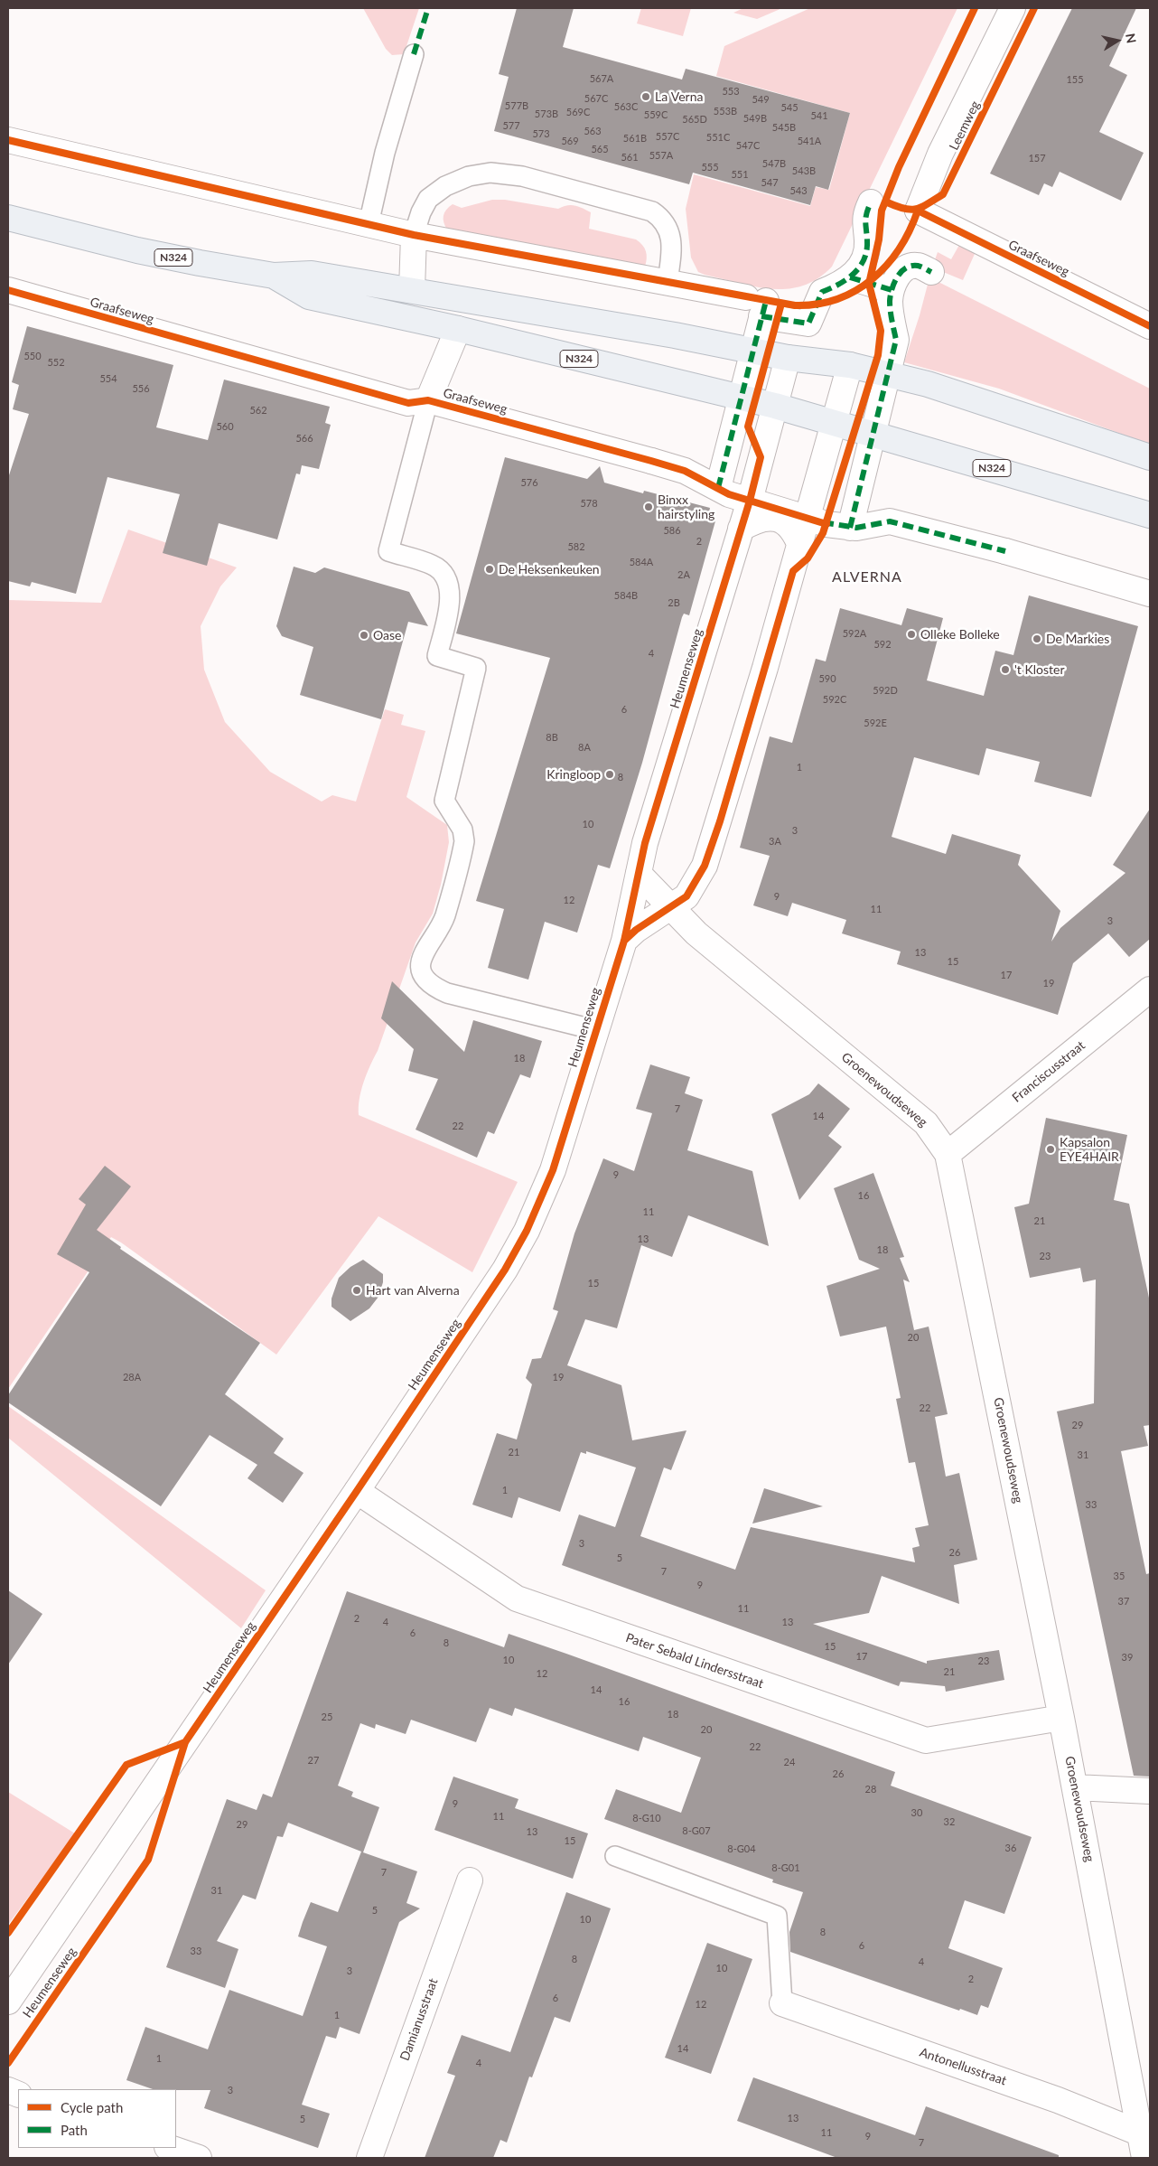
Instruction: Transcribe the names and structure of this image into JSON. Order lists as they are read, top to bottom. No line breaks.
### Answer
{"streets":{"main road":["N324"],"street":["Leemweg","Graafseweg","Heumenseweg","Franciscusstraat","Groenewoudseweg","Pater Sebald Lindersstraat","Damianusstraat","Antonellusstraat"]},"crossings":[["Leemweg","Graafseweg"],["N324","Graafseweg"],["N324","Heumenseweg"],["Graafseweg","Heumenseweg"],["Heumenseweg","Groenewoudseweg"],["Heumenseweg","Pater Sebald Lindersstraat"],["Franciscusstraat","Groenewoudseweg"],["Groenewoudseweg","Pater Sebald Lindersstraat"],["Groenewoudseweg","Antonellusstraat"]],"districts":["ALVERNA"],"places":["La Verna","Binxx hairstyling","De Heksenkeuken","Olleke Bolleke","Oase","De Markies","'t Kloster","Kringloop","Kapsalon EYE4HAIR","Hart van Alverna"],"house_numbers":["567A","155","553","567C","549","577B","563C","545","553B","569C","573B","559C","541","549B","565D","577","545B","563","573","557C","551C","561B","569","541A","547C","565","557A","561","157","547B","555","543B","551","547","543","550","552","554","556","562","560","566","576","578","586","2","582","584A","2A","584B","2B","592A","592","4","590","592D","592C","6","592E","8B","8A","1","8","10","3","3A","9","12","11","3","13","15","17","19","18","7","14","22","9","16","11","21","13","18","23","15","20","28A","19","22","29","21","31","1","33","3","26","5","7","35","9","37","11","2","4","13","6","8","15","17","39","10","23","21","12","14","16","18","25","20","22","27","24","26","28","9","30","11","8-G10","32","29","8-G07","13","15","36","8-G04","8-G01","7","31","5","10","8","6","33","8","4","10","3","2","6","12","1","14","1","4","3","13","5","11","9","7"],"legend":["Cycle path","Path"],"north":"right"}
